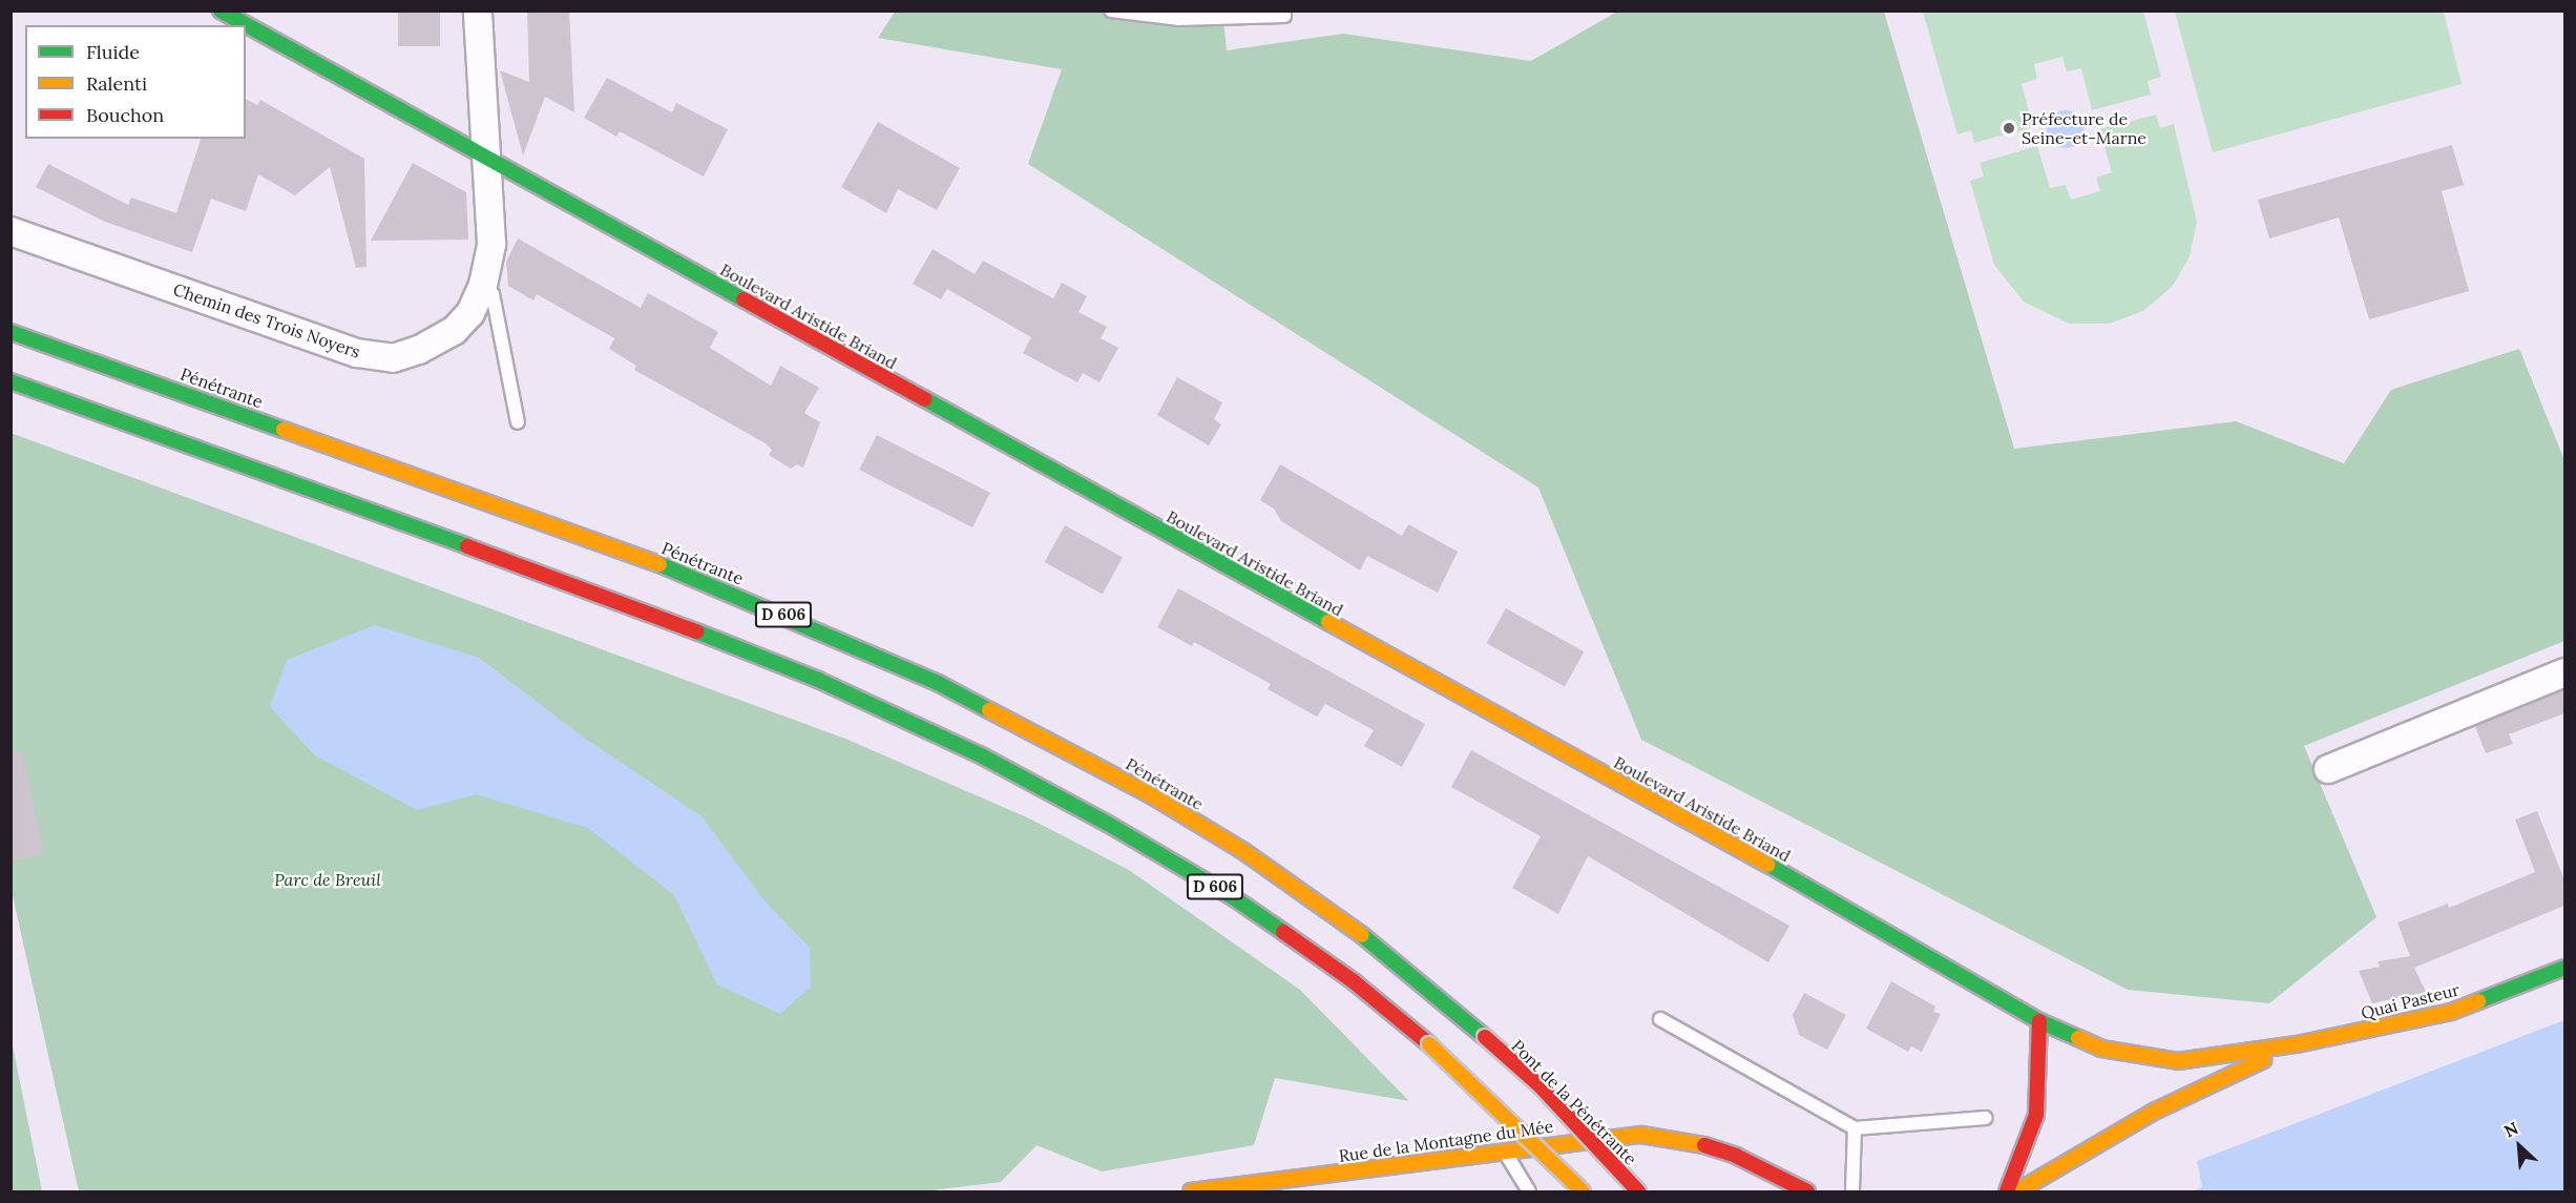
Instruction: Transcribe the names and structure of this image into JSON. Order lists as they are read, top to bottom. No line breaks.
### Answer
{"streets":{"street":["Boulevard Aristide Briand","Chemin des Trois Noyers","Pénétrante","D 606","Quai Pasteur","Pont de la Pénétrante","Rue de la Montagne du Mée"]},"crossings":[["Boulevard Aristide Briand","Chemin des Trois Noyers"],["Boulevard Aristide Briand","Quai Pasteur"],["Pénétrante","Pont de la Pénétrante"]],"parks":["Parc de Breuil"],"places":["Préfecture de Seine-et-Marne"],"legend":["Fluide","Ralenti","Bouchon"],"north":"top left"}
